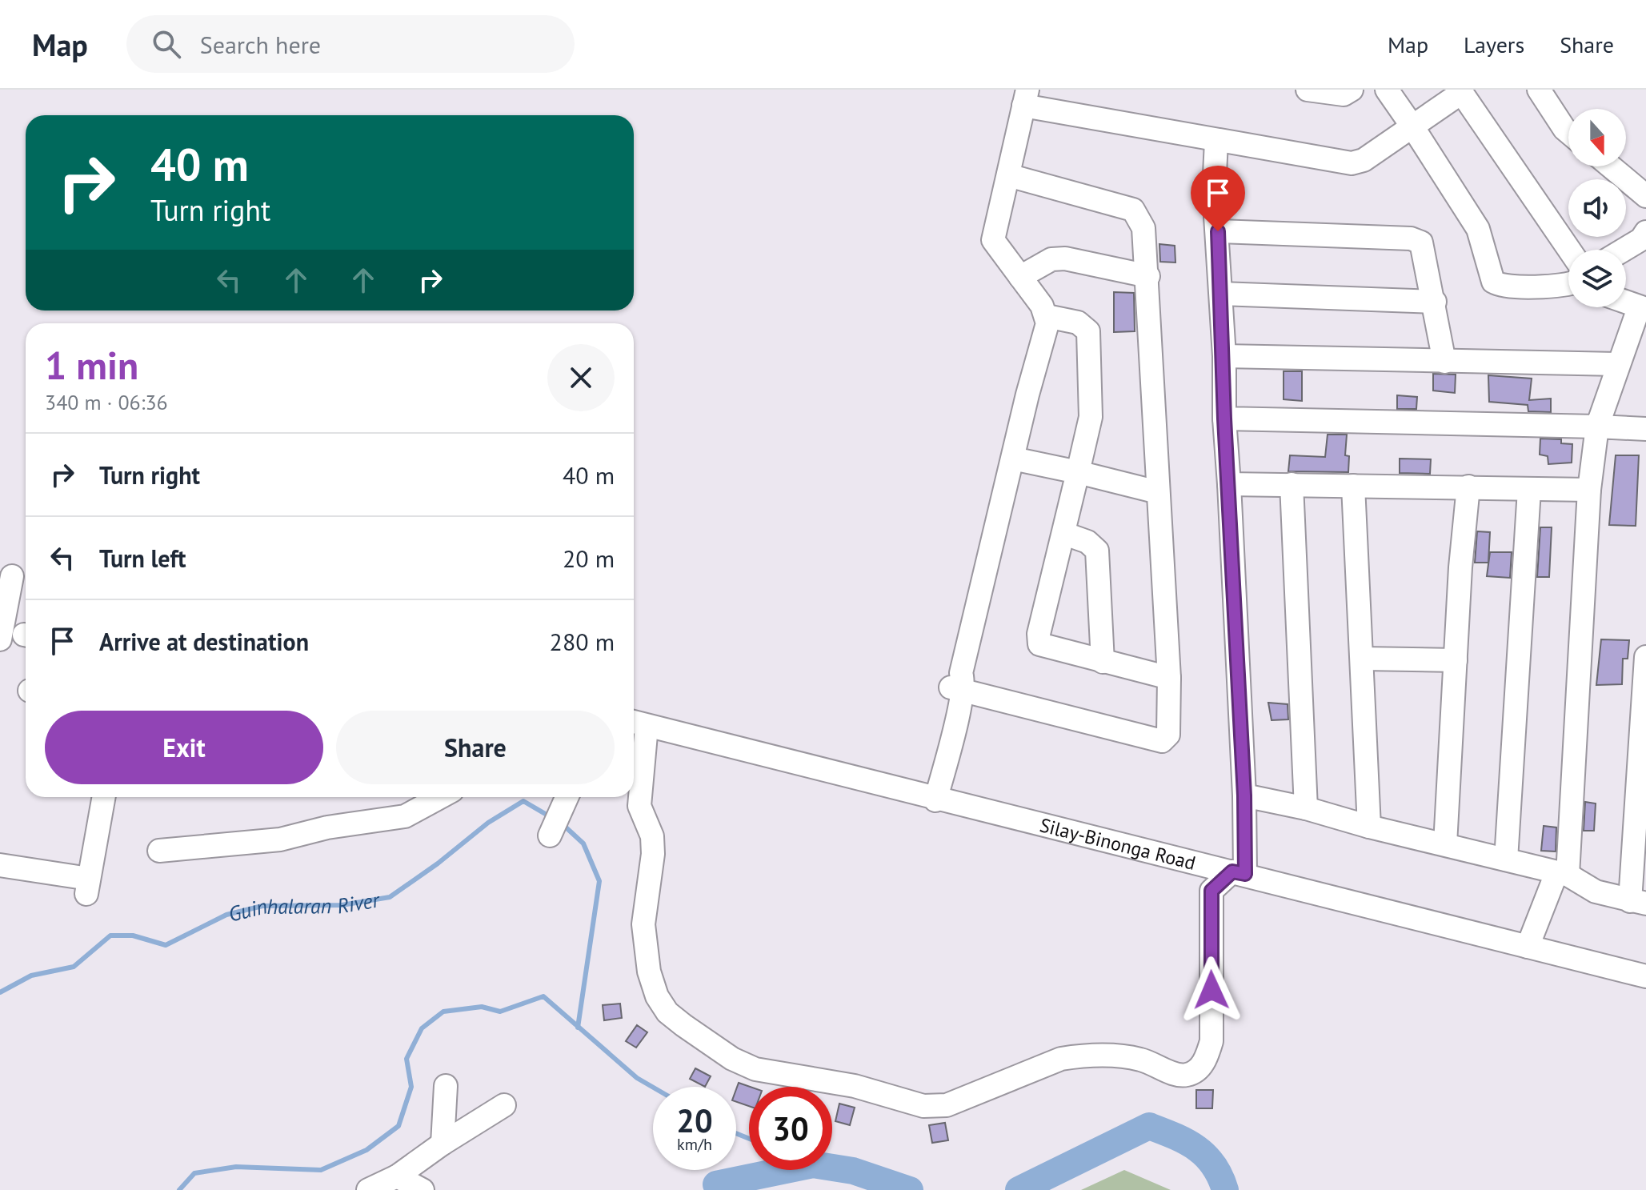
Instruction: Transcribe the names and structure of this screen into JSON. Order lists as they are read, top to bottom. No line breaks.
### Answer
{"streets":{"street":["Silay-Binonga Road"]},"water":["Guinhalaran River"],"north":"bottom","page":{"header":"Map","search":"Search here","nav":["Map","Layers","Share"],"turn":["40 m","Turn right"],"heading":["1 min","340 m · 06:36"],"list":[{"name":"Turn right","value":"40 m"},{"name":"Turn left","value":"20 m"},{"name":"Arrive at destination","value":"280 m"}],"buttons":["Exit","Share"],"speed":"20 km/h","limit":"30"}}
